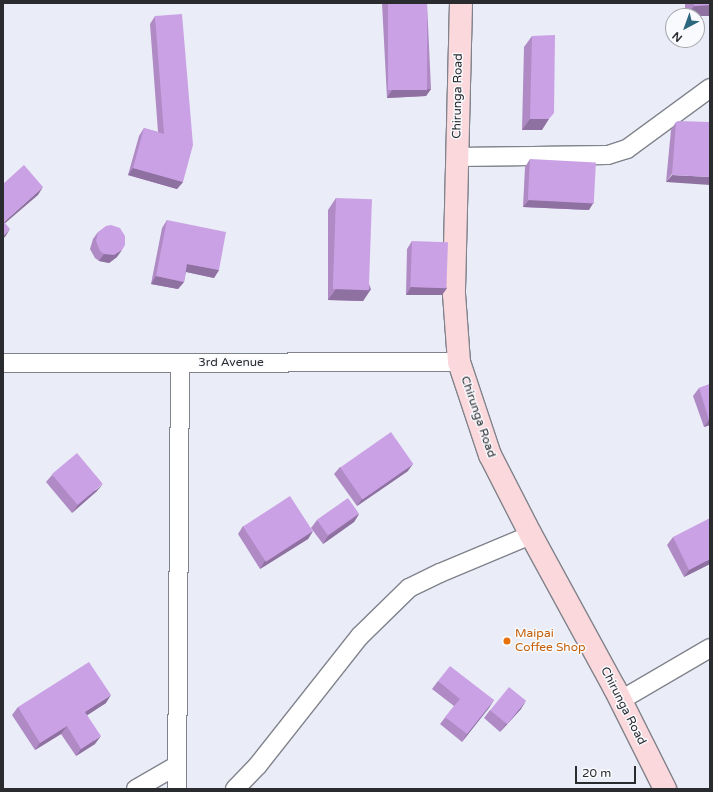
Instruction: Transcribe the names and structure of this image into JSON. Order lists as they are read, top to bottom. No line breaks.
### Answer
{"streets":{"street":["Chirunga Road","3rd Avenue"]},"crossings":[["Chirunga Road","3rd Avenue"]],"places":["Maipai Coffee Shop"],"scale_bar":"20 m","north":"bottom left"}
